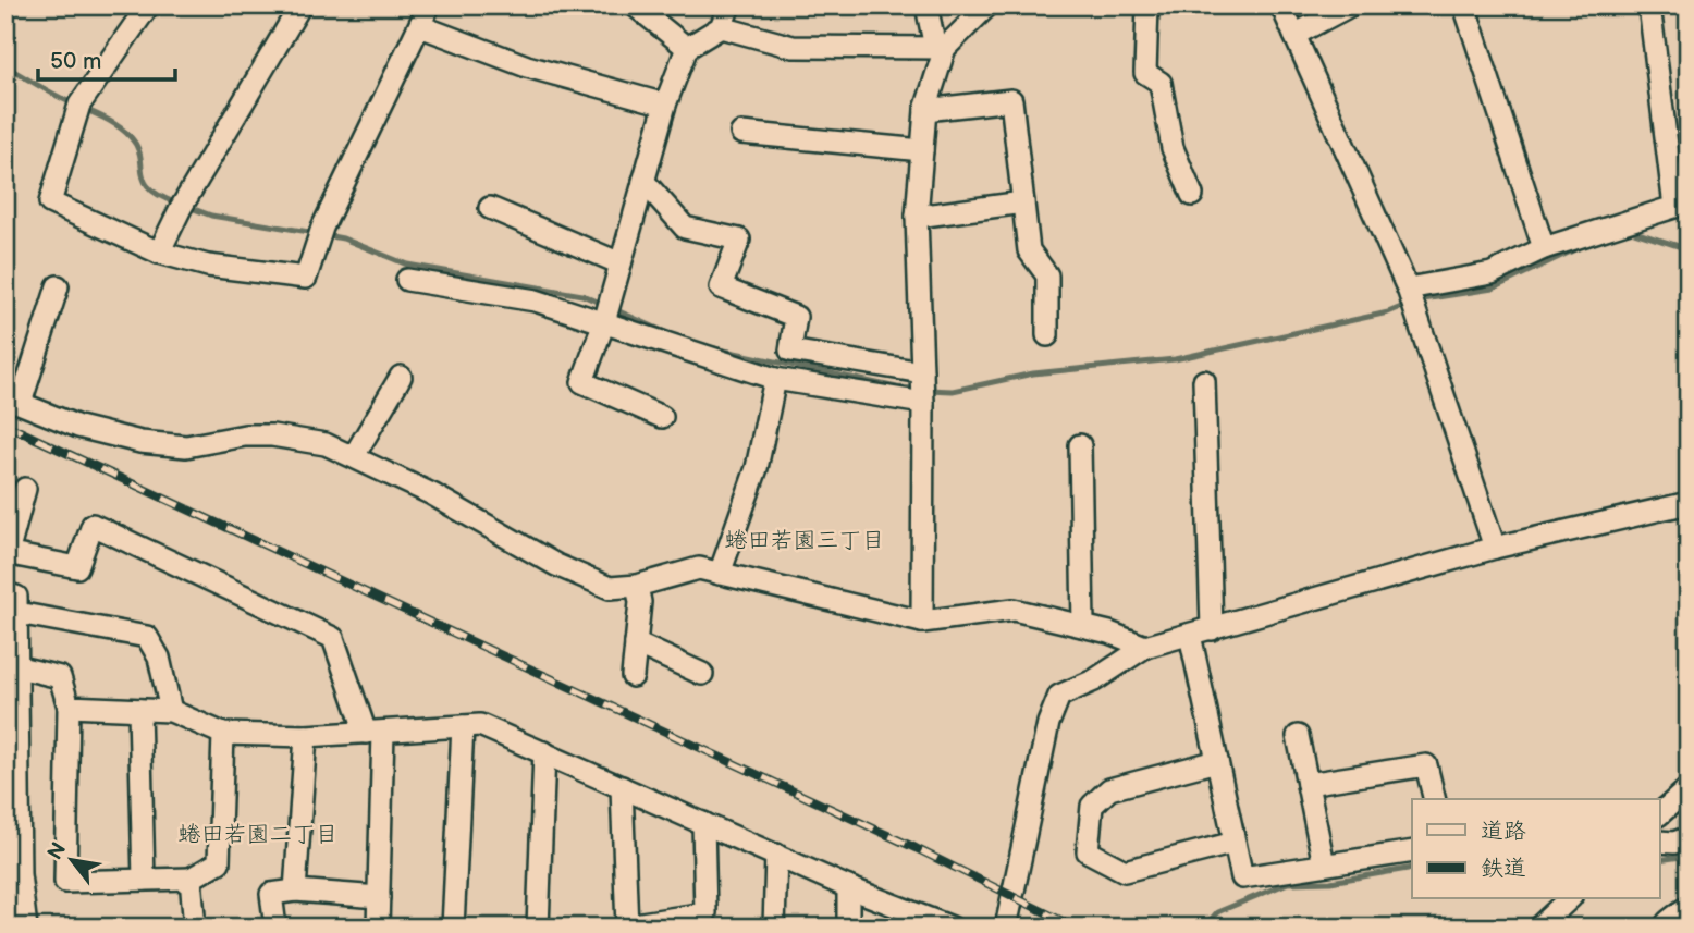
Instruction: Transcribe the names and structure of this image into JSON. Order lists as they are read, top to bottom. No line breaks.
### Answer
{"districts":["蜷田若園三丁目","蜷田若園二丁目"],"legend":["道路","鉄道"],"scale_bar":"50 m","north":"top left"}
